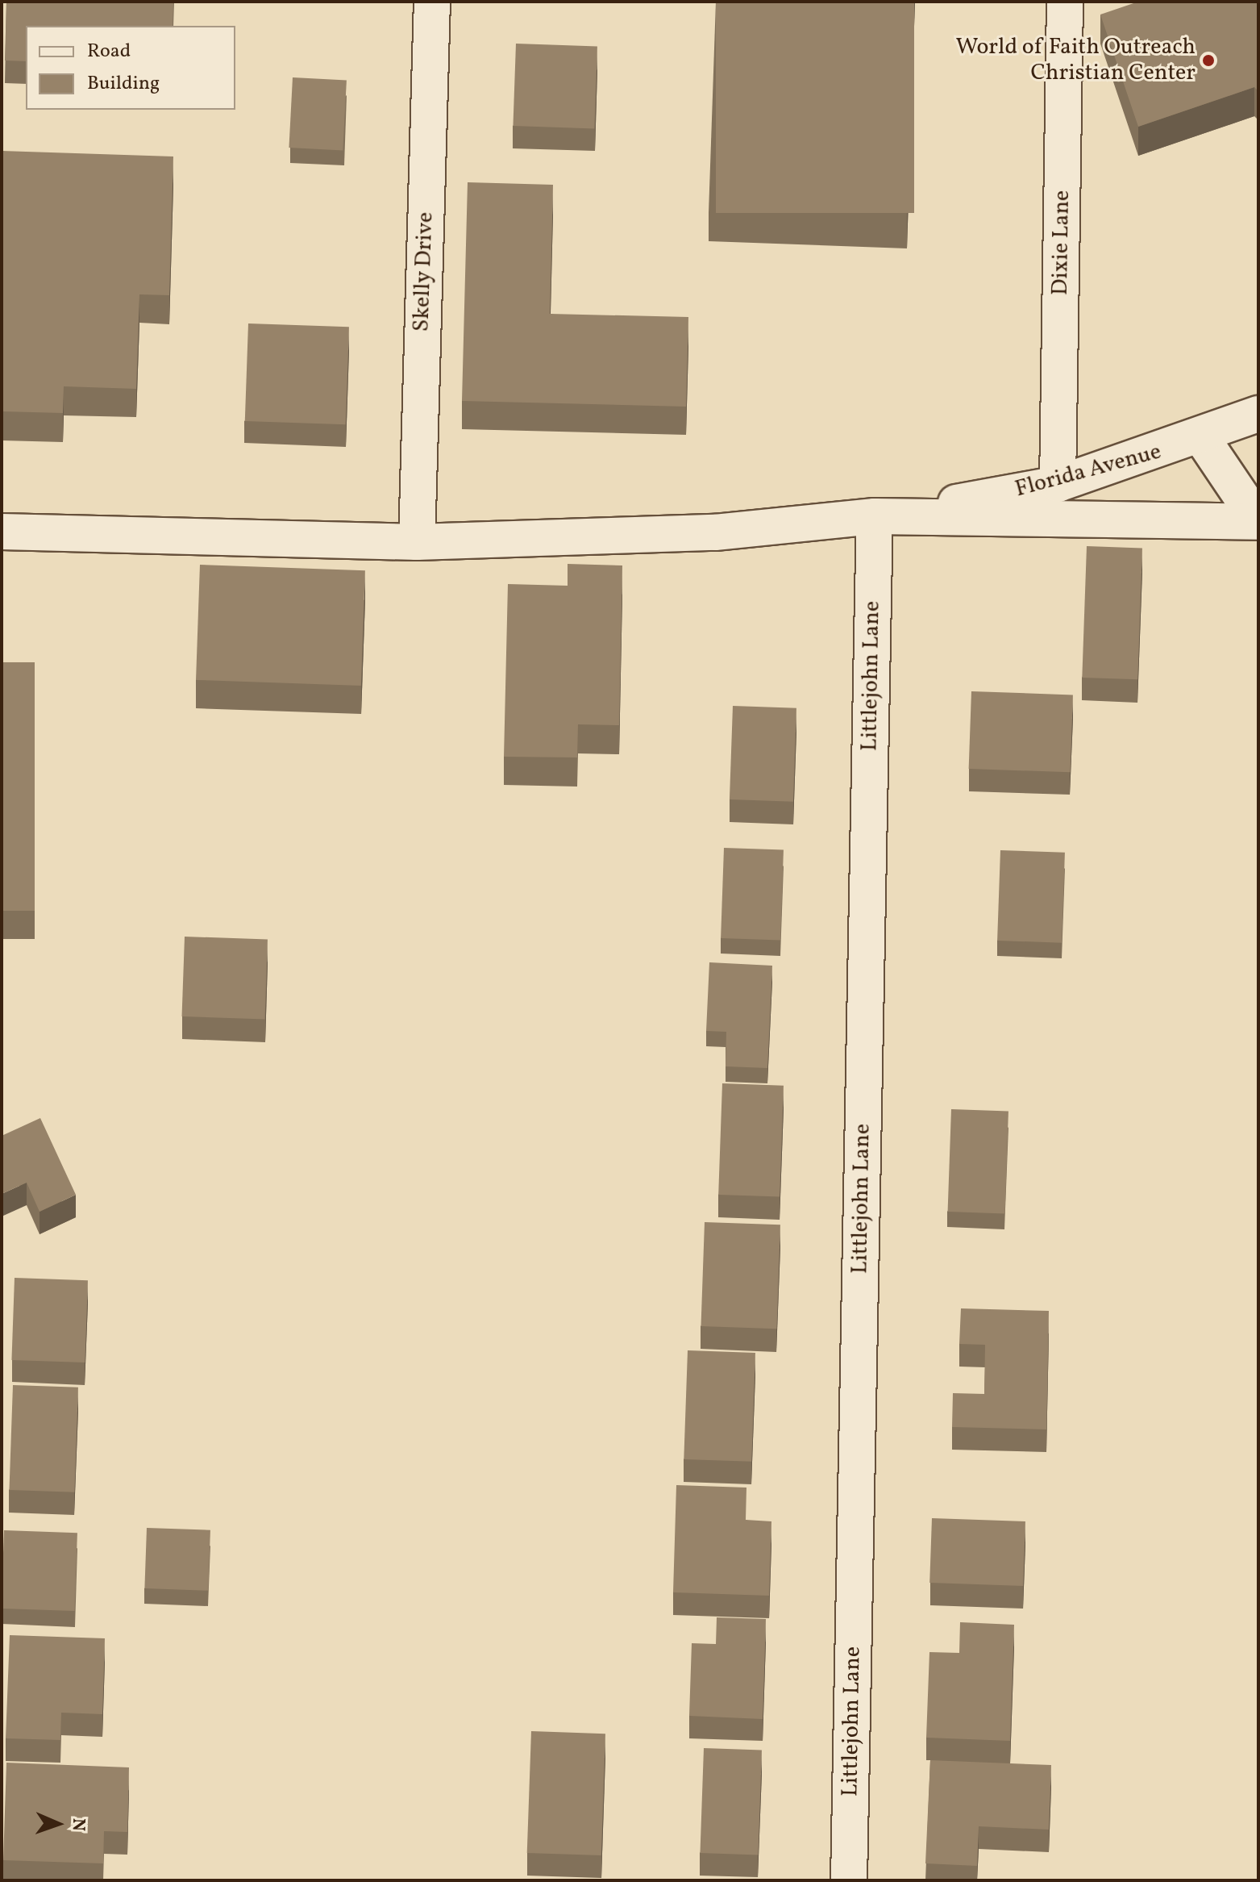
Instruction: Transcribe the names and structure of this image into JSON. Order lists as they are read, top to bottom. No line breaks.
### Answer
{"streets":{"street":["Dixie Lane","Skelly Drive","Florida Avenue","Littlejohn Lane"]},"crossings":[["Dixie Lane","Florida Avenue"],["Florida Avenue","Littlejohn Lane"]],"places":["World of Faith Outreach Christian Center"],"legend":["Road","Building"],"north":"right"}
